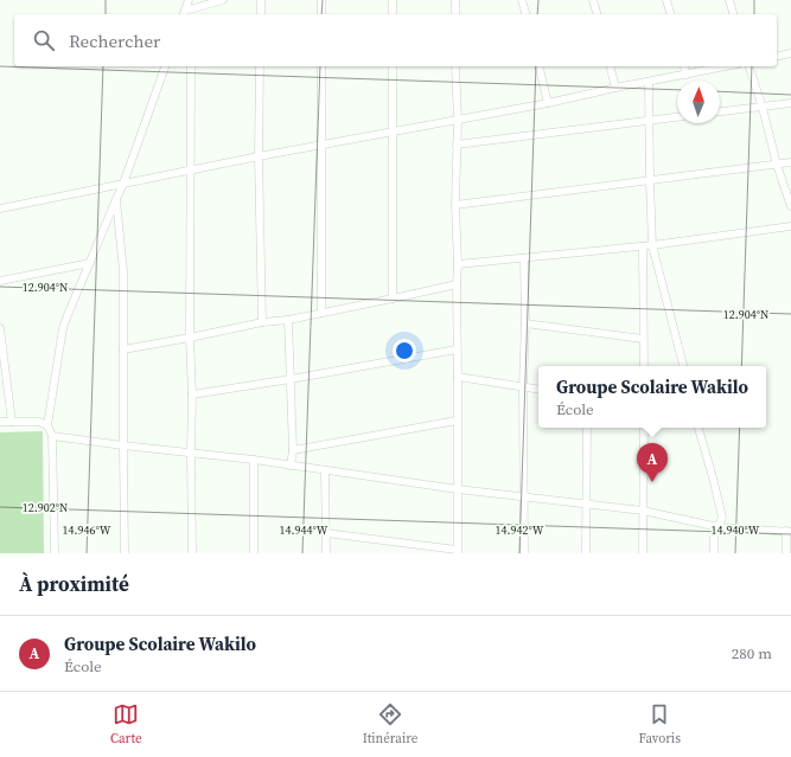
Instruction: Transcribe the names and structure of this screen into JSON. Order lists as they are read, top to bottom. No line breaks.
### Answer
{"north":"top","page":{"search":"Rechercher","popup":["Groupe Scolaire Wakilo","École"],"pins":"A","heading":"À proximité","list":[{"mark":"A","name":"Groupe Scolaire Wakilo","note":"École","value":"280 m"}],"nav":["Carte","Itinéraire","Favoris"]},"coordinates":["12.904°N","12.902°N","14.946°W","14.944°W","14.942°W","14.940°W"]}
